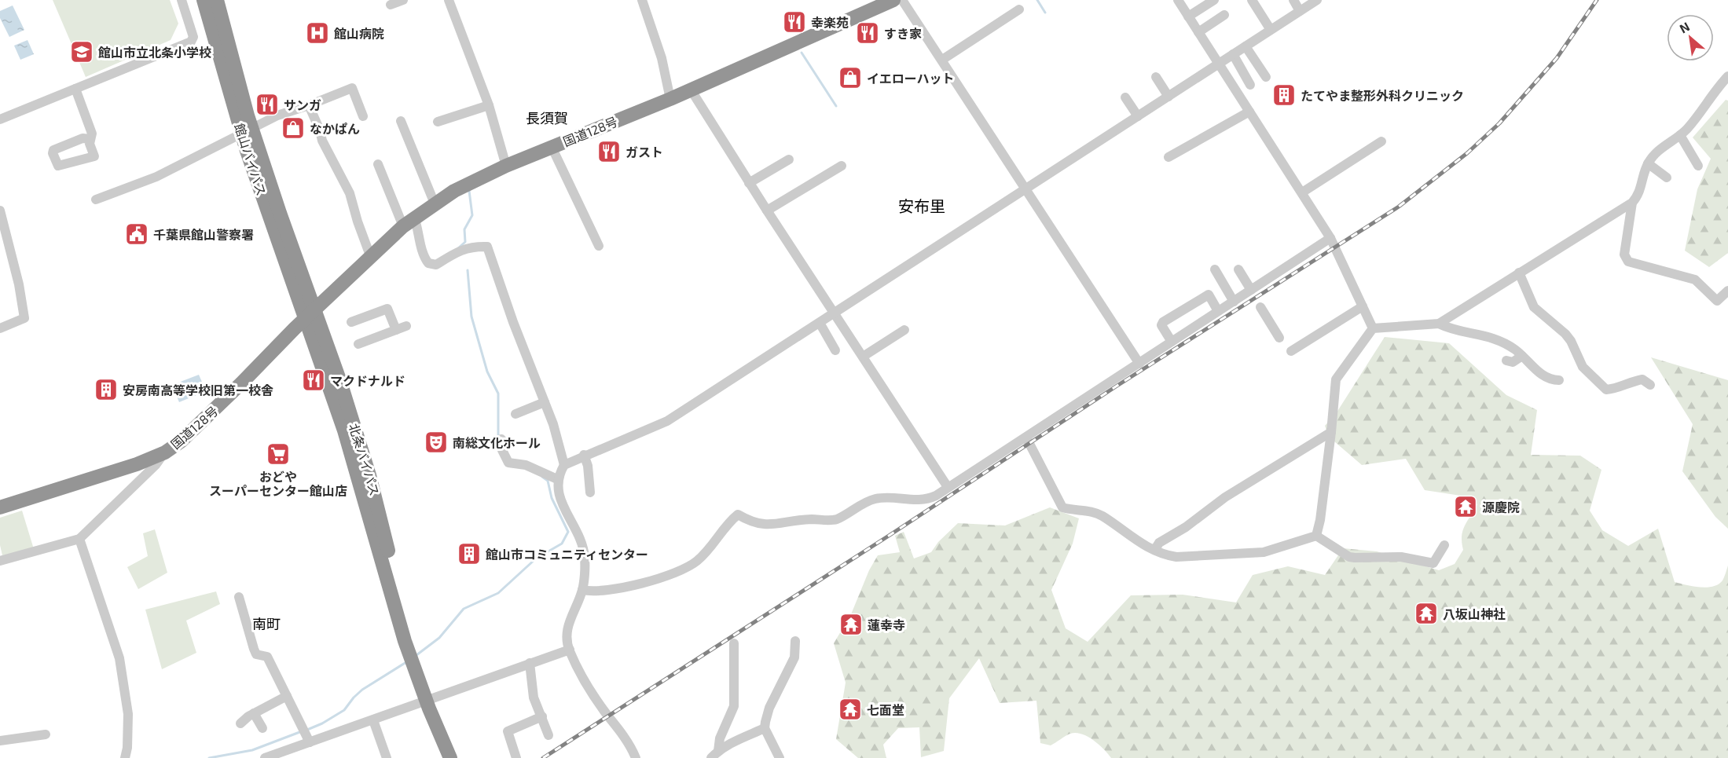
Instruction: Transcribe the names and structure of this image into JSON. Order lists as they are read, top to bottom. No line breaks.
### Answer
{"streets":{"highway":["国道128号","館山バイパス","北条バイパス"]},"crossings":[["国道128号","館山バイパス"],["国道128号","北条バイパス"],["館山バイパス","北条バイパス"]],"districts":["長須賀","安布里","南町"],"places":{"restaurant":["幸楽苑","すき家","サンガ","ガスト","マクドナルド"],"hospital":["館山病院"],"school or university":["館山市立北条小学校"],"shop":["イエローハット","なかぱん"],"building":["たてやま整形外科クリニック","安房南高等学校旧第一校舎","館山市コミュニティセンター"],"public building":["千葉県館山警察署"],"theatre":["南総文化ホール"],"supermarket":["おどや スーパーセンター館山店"],"temple":["源慶院","八坂山神社","蓮幸寺","七面堂"]},"north":"top left"}
